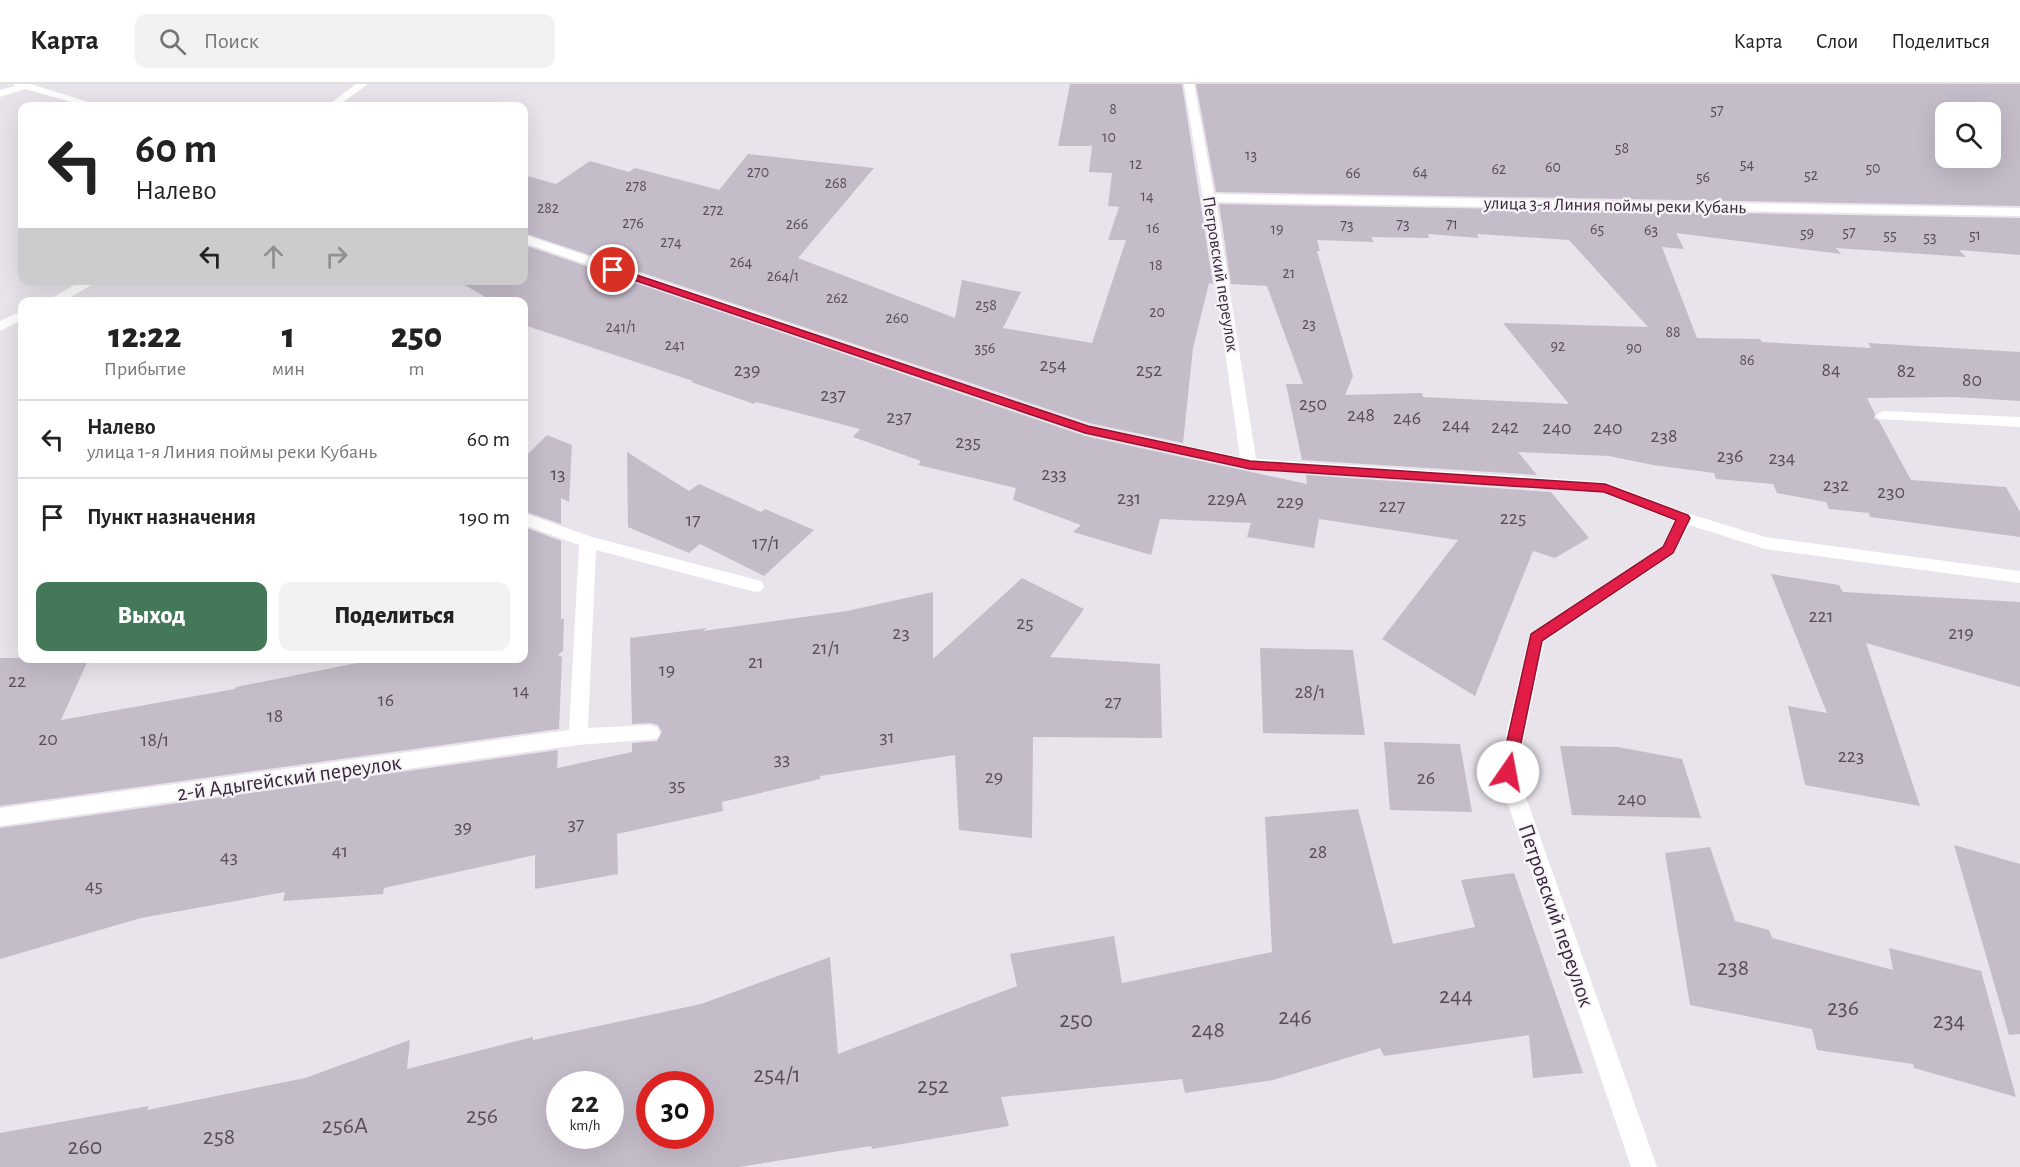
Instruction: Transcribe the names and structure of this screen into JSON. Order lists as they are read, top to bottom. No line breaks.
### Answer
{"streets":{"street":["улица 3-я Линия поймы реки Кубань","Петровский переулок","2-й Адыгейский переулок"]},"crossings":[["улица 3-я Линия поймы реки Кубань","Петровский переулок"]],"house_numbers":["8","57","10","58","13","12","54","60","50","62","270","64","66","52","56","268","278","14","282","272","276","266","73","71","73","16","19","65","63","57","59","55","51","53","274","264","18","21","264/1","262","258","20","260","23","241/1","88","241","92","356","90","86","254","239","252","84","82","80","237","250","248","237","246","244","242","240","240","238","235","236","234","13","233","232","230","231","229А","229","227","225","17","17/1","221","25","23","219","21/1","21","19","22","14","28/1","16","27","18","31","20","18/1","223","33","29","26","35","240","37","39","41","28","43","45","238","244","236","246","250","234","248","254/1","252","256","256А","258","260"],"page":{"header":"Карта","search":"Поиск","nav":["Карта","Слои","Поделиться"],"turn":["60 m","Налево"],"eta":["12:22","Прибытие","1","мин","250","m"],"list":[{"name":"Налево","note":"улица 1-я Линия поймы реки Кубань","value":"60 m"},{"name":"Пункт назначения","value":"190 m"}],"buttons":["Выход","Поделиться"],"speed":"22 km/h","limit":"30"}}
